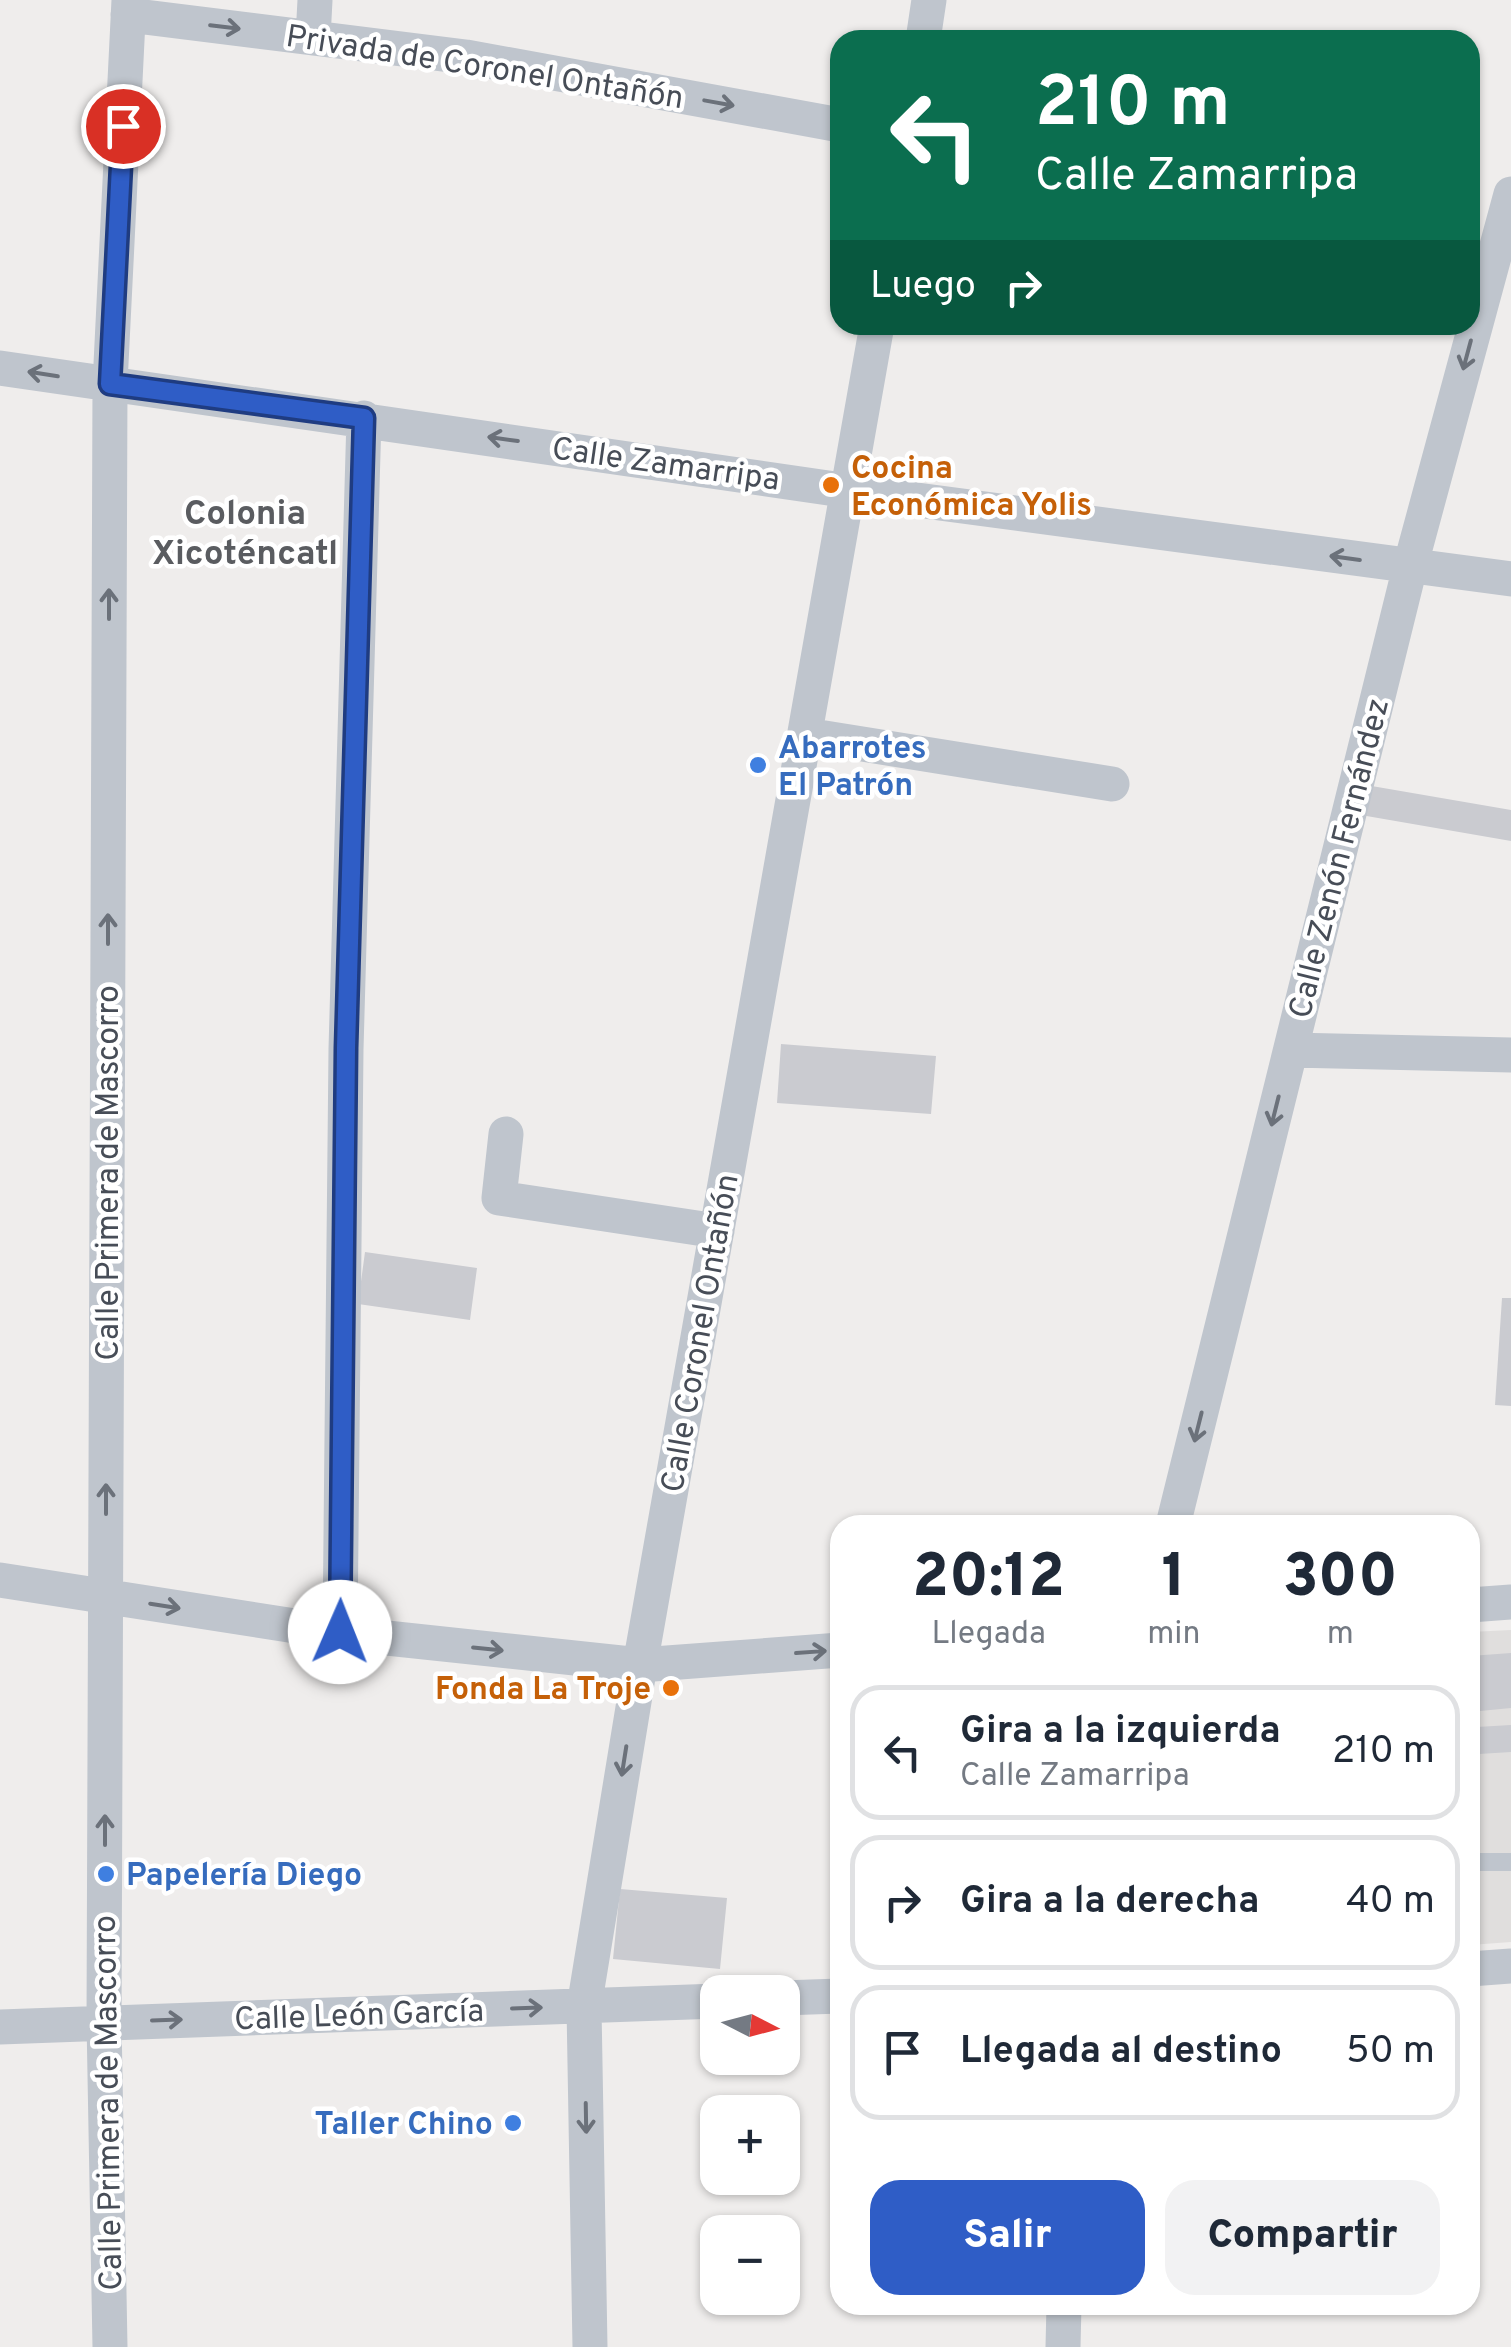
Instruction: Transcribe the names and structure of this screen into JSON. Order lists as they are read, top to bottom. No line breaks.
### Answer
{"streets":{"street":["Privada de Coronel Ontañón","Calle Zamarripa","Calle Zenón Fernández","Calle Primera de Mascorro","Calle Coronel Ontañón","Calle León García"]},"crossings":[["Privada de Coronel Ontañón","Calle Primera de Mascorro"],["Calle Zamarripa","Calle Zenón Fernández"],["Calle Zamarripa","Calle Primera de Mascorro"],["Calle Zamarripa","Calle Coronel Ontañón"],["Calle Primera de Mascorro","Calle León García"],["Calle Coronel Ontañón","Calle León García"]],"one_way":["Privada de Coronel Ontañón","Calle Zamarripa","Calle Zenón Fernández","Calle León García"],"districts":["Colonia Xicoténcatl"],"places":["Cocina Económica Yolis","Abarrotes El Patrón","Fonda La Troje","Papelería Diego","Taller Chino"],"north":"right","page":{"turn":["210 m","Calle Zamarripa"],"then":"Luego","eta":["20:12","Llegada","1","min","300","m"],"list":[{"name":"Gira a la izquierda","note":"Calle Zamarripa","value":"210 m"},{"name":"Gira a la derecha","value":"40 m"},{"name":"Llegada al destino","value":"50 m"}],"map_buttons":["+","−"],"buttons":["Salir","Compartir"]}}
